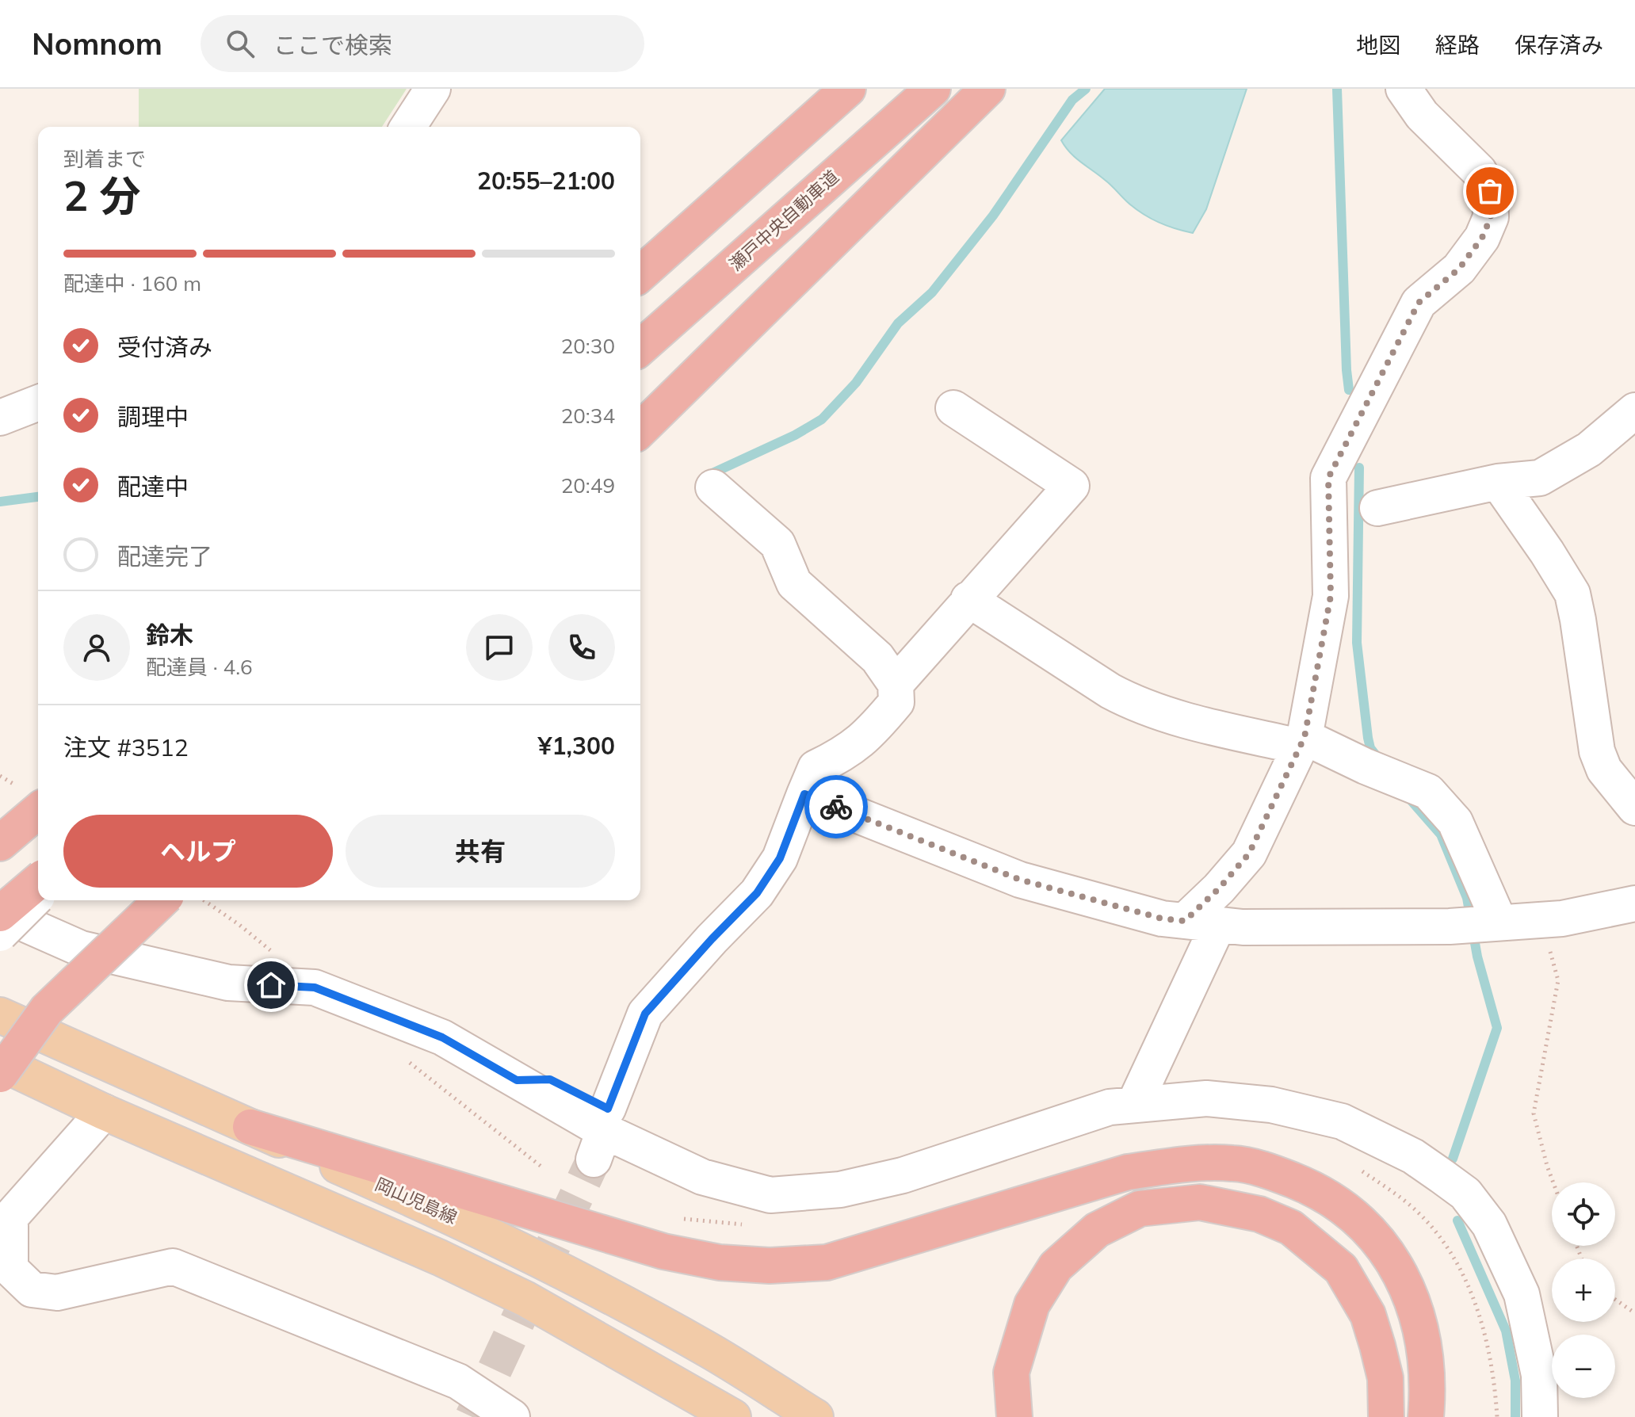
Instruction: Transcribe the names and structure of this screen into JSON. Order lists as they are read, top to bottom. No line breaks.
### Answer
{"streets":{"highway":["瀬戸中央自動車道"],"main road":["岡山児島線"]},"page":{"header":"Nomnom","search":"ここで検索","nav":["地図","経路","保存済み"],"heading":["2 分","到着まで","20:55–21:00"],"panel":["鈴木","配達員 · 4.6","注文 #3512","¥1,300"],"bar":"配達中 · 160 m","list":[["受付済み","20:30"],["調理中","20:34"],["配達中","20:49"],"配達完了"],"buttons":["ヘルプ","共有"],"map_buttons":["+","−"]}}
